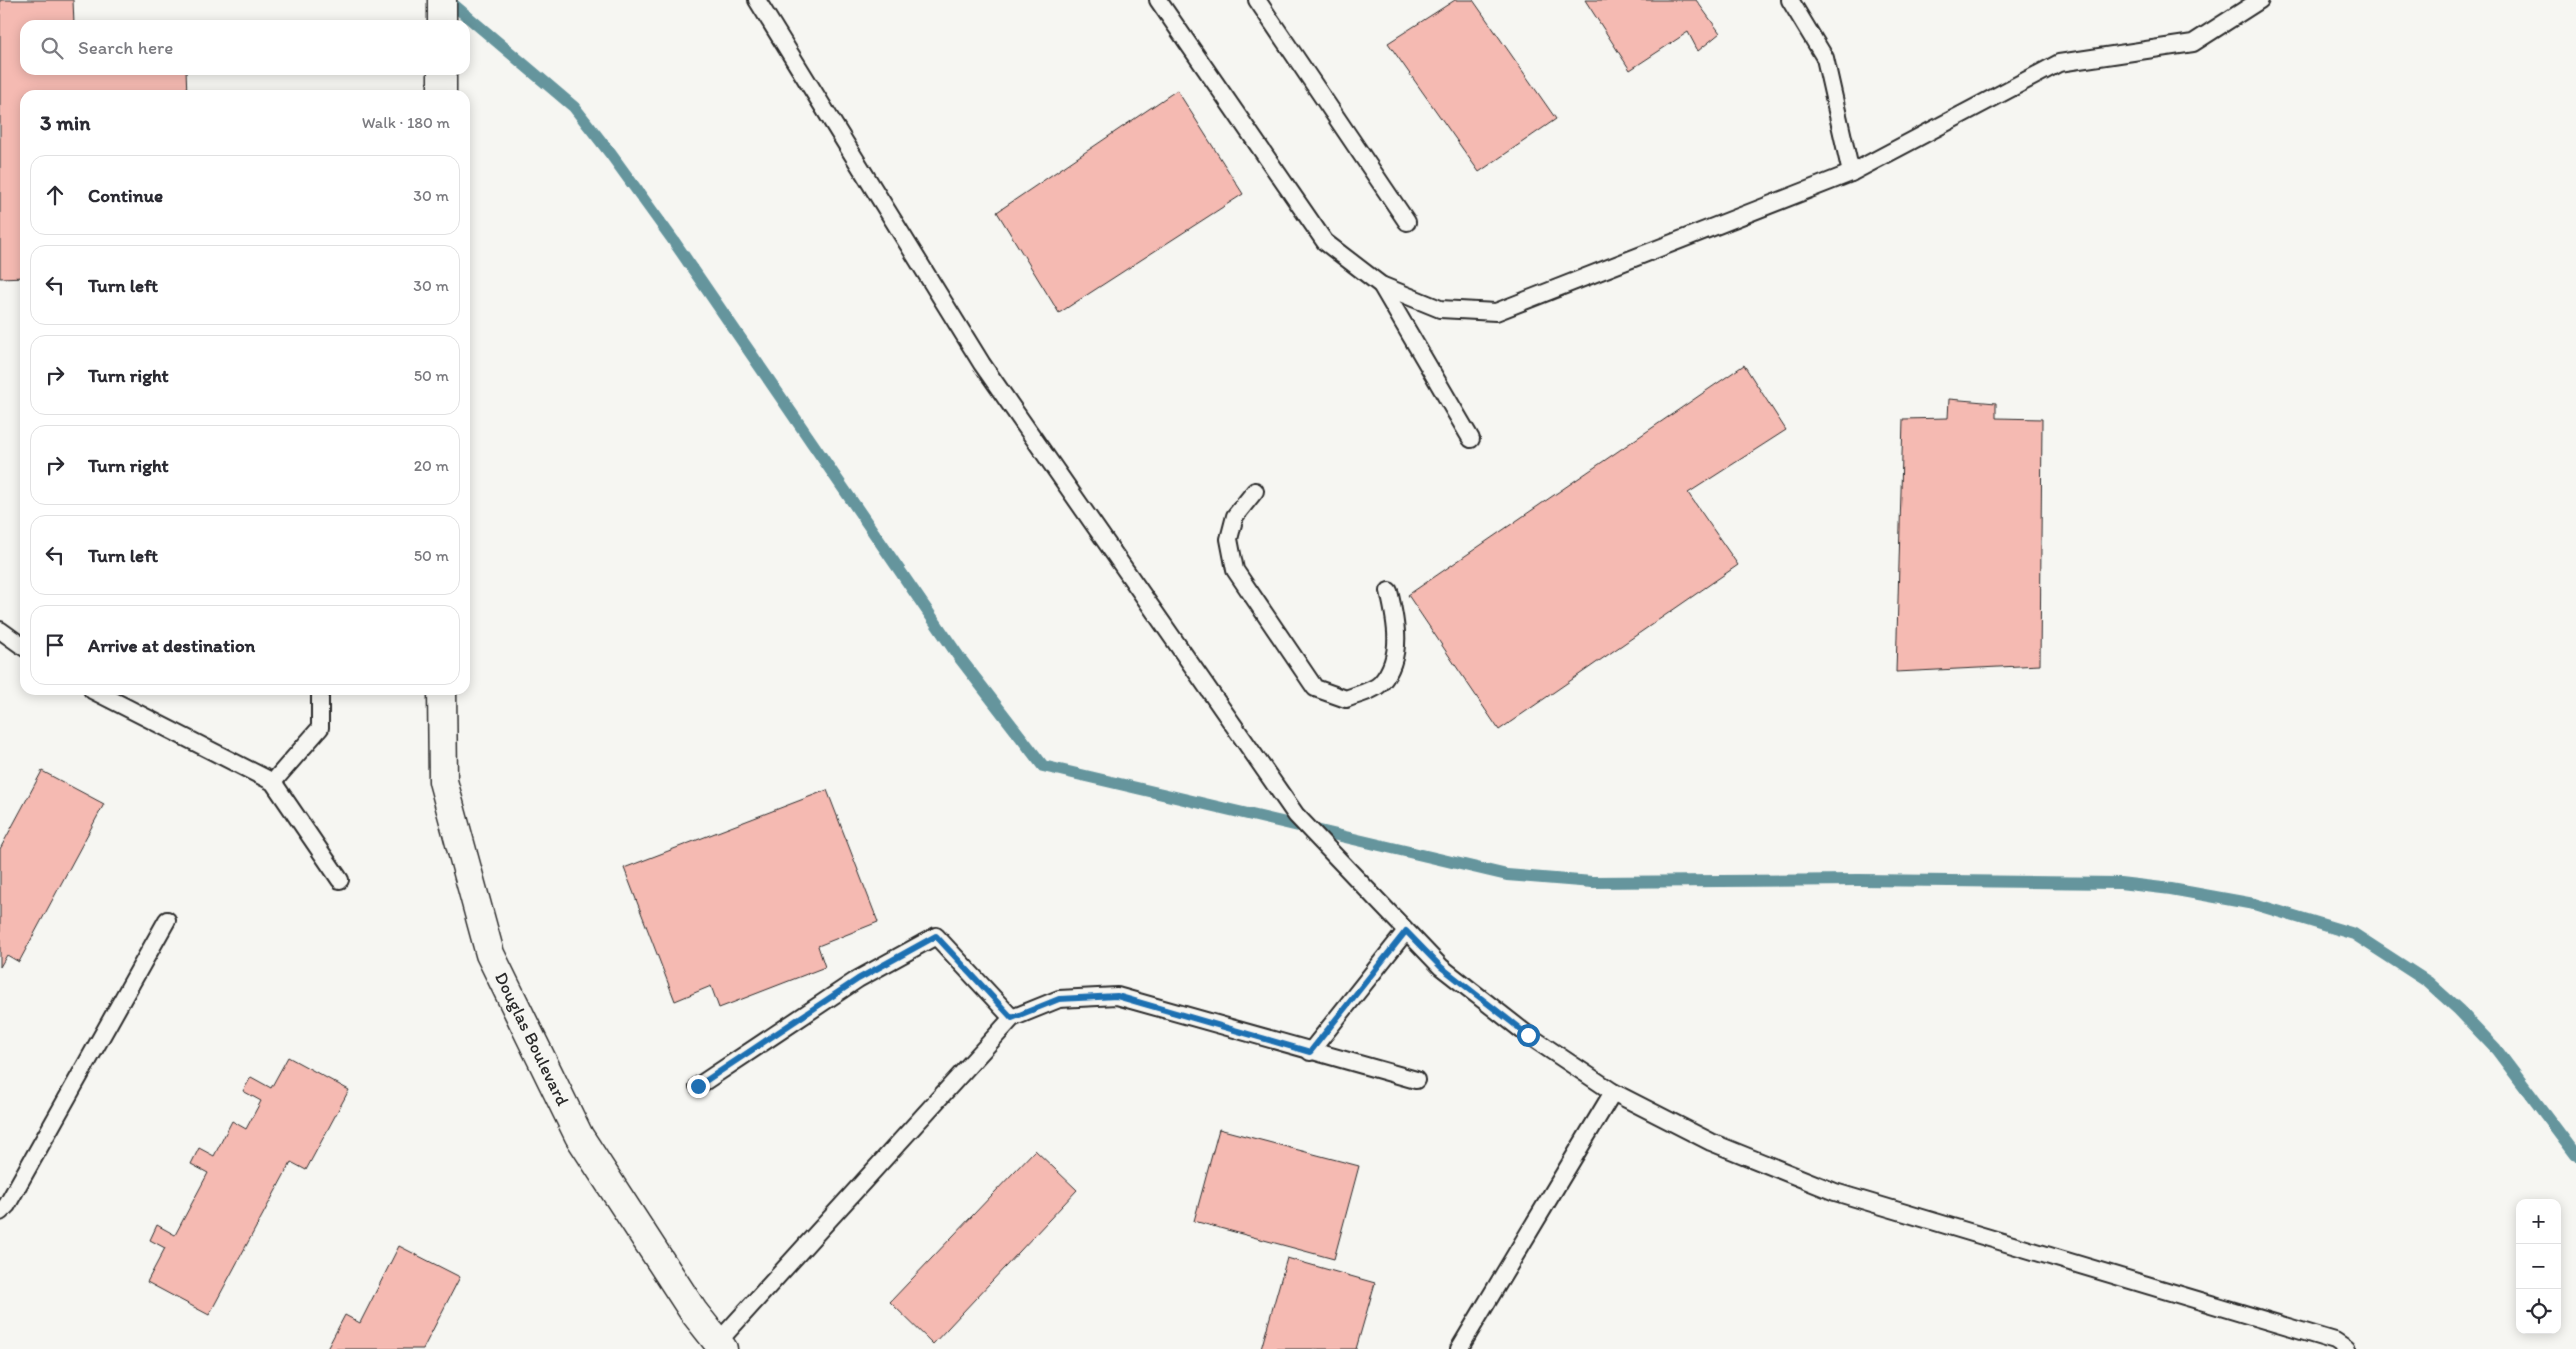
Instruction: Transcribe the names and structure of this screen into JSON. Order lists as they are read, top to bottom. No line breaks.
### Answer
{"streets":{"street":["Douglas Boulevard"]},"page":{"search":"Search here","heading":["3 min","Walk · 180 m"],"list":[["Continue","30 m"],["Turn left","30 m"],["Turn right","50 m"],["Turn right","20 m"],["Turn left","50 m"],"Arrive at destination"],"map_buttons":["+","−"]}}
